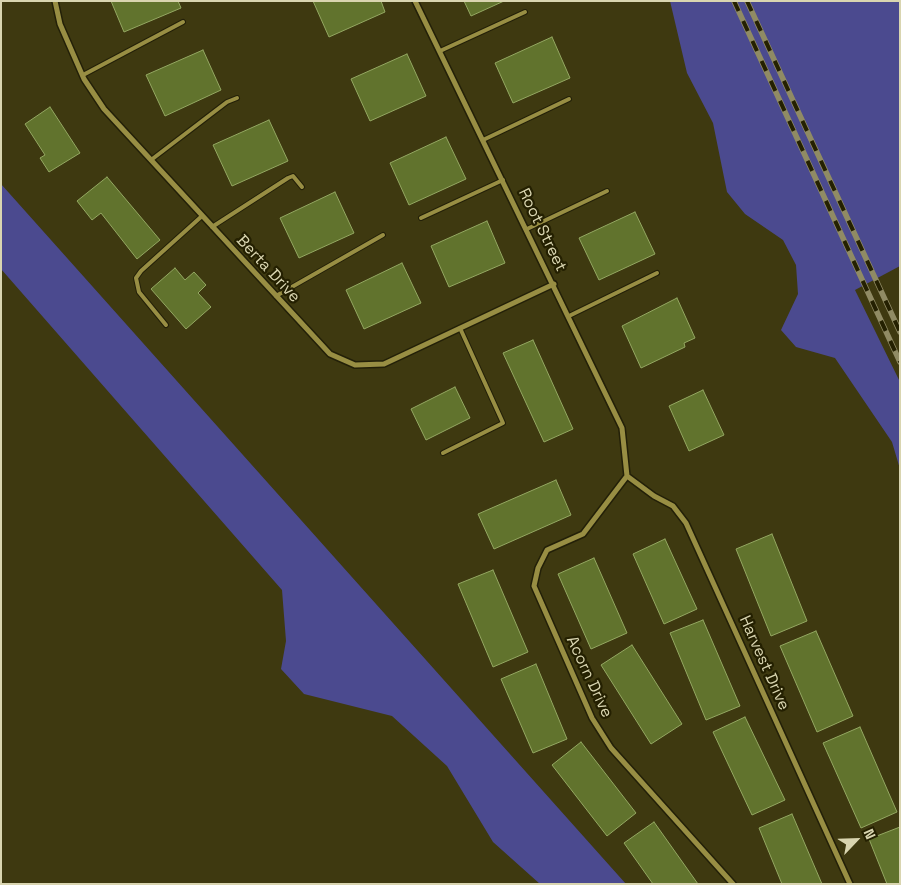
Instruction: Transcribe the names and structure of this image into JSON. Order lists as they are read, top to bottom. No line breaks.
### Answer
{"streets":{"street":["Root Street","Berta Drive","Harvest Drive","Acorn Drive"]},"crossings":[["Root Street","Berta Drive"],["Root Street","Harvest Drive"],["Root Street","Acorn Drive"],["Harvest Drive","Acorn Drive"]],"north":"top right"}
